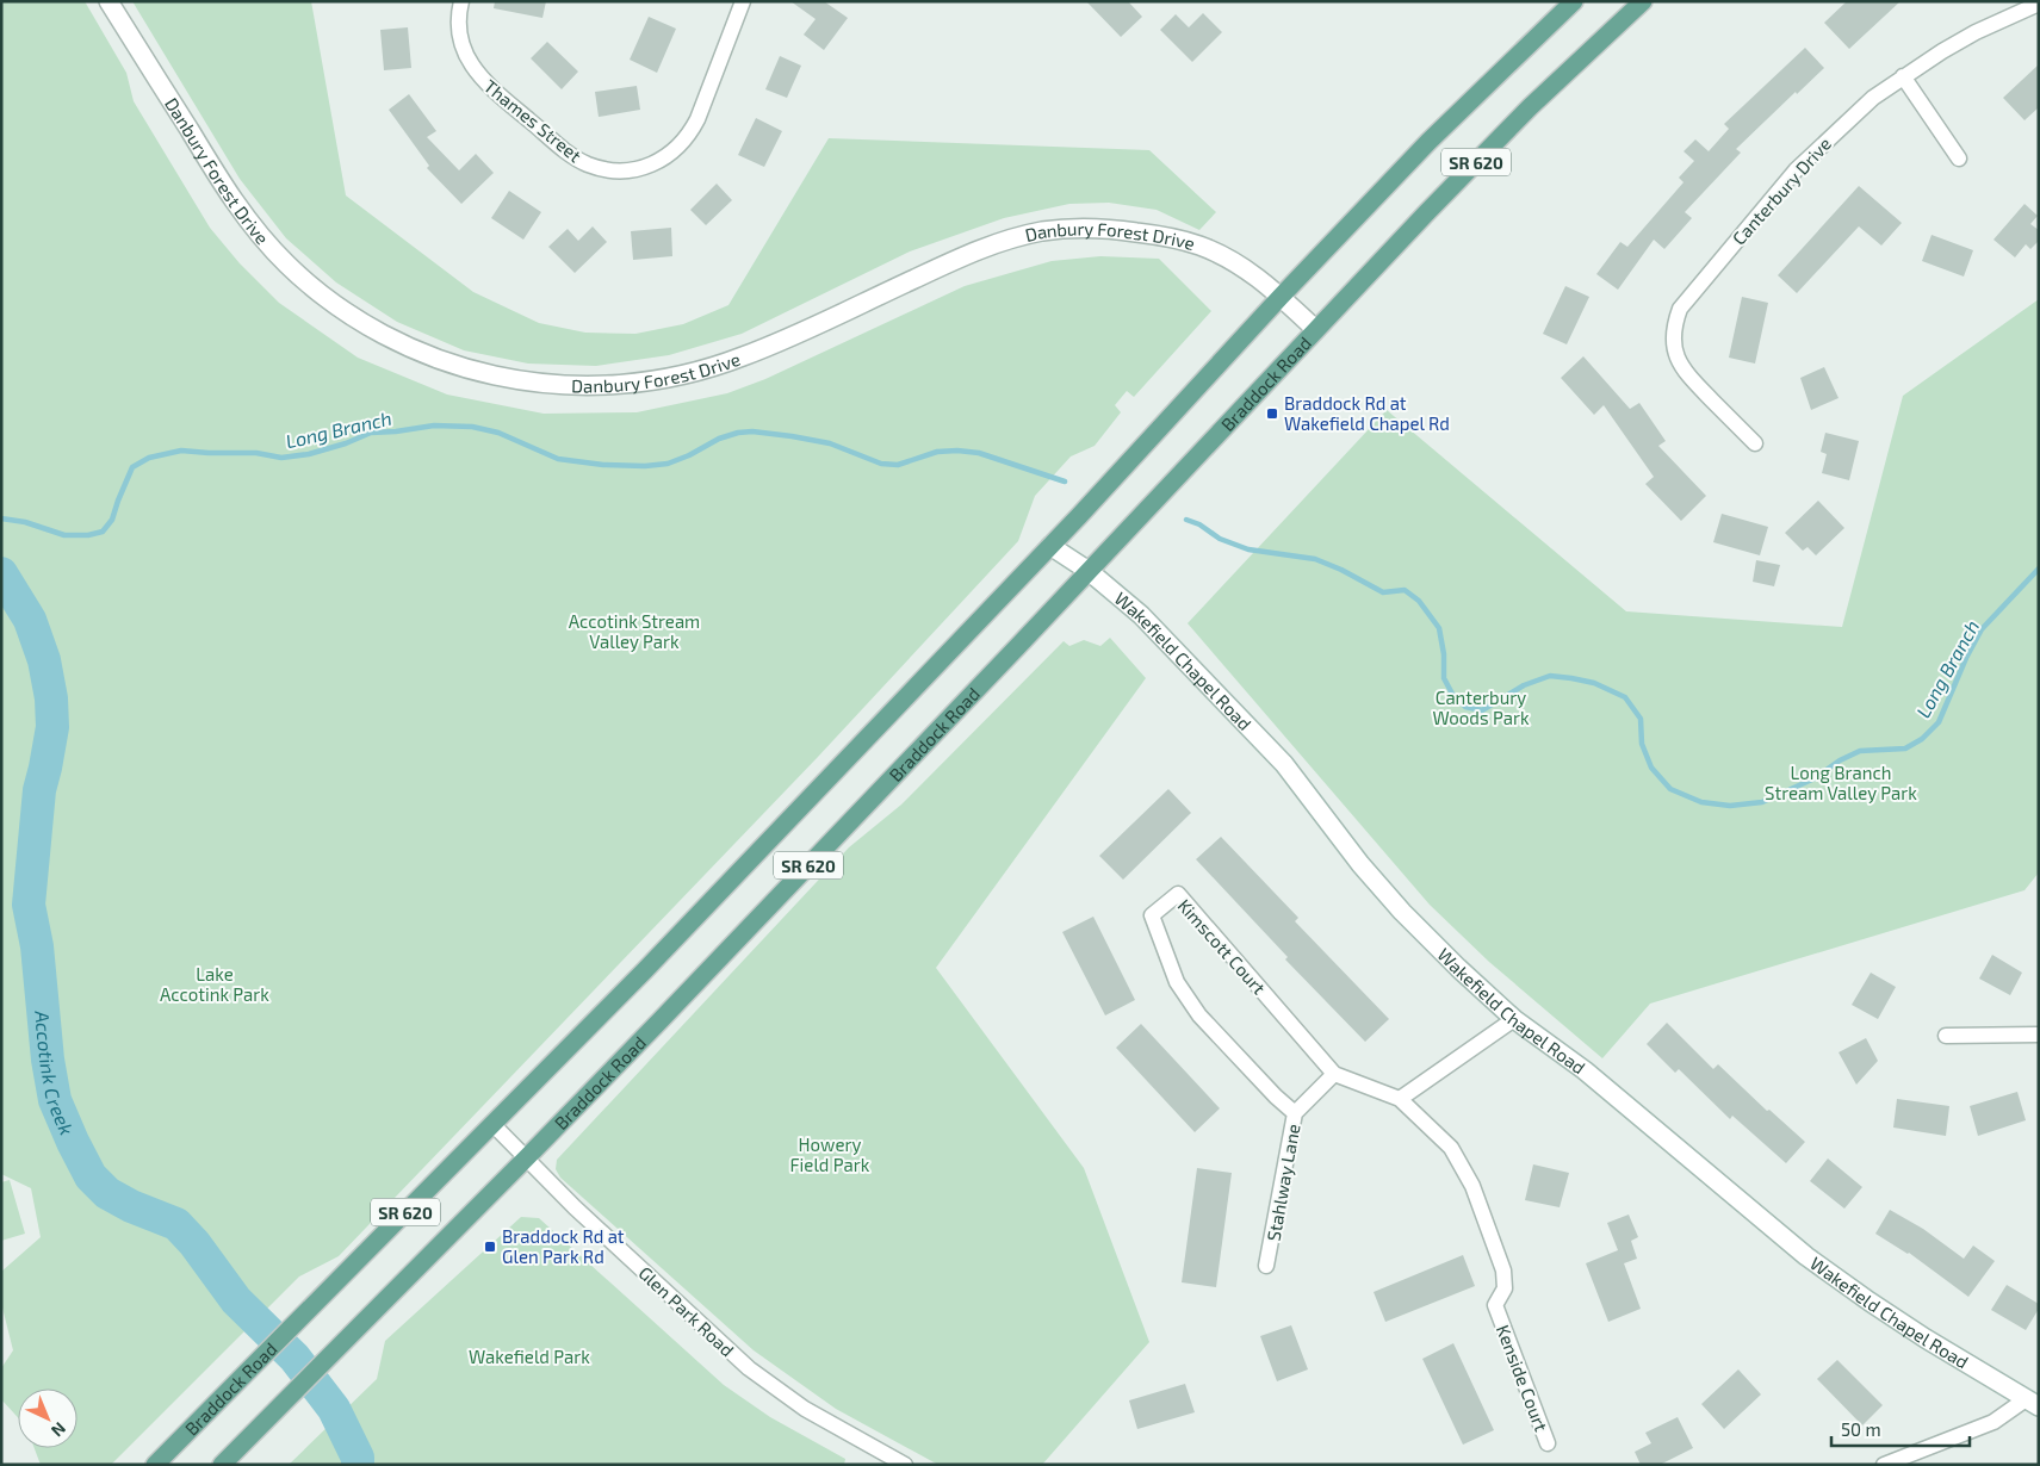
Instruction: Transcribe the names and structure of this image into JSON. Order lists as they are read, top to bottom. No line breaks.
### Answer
{"streets":{"main road":["SR 620","Braddock Road"],"street":["Thames Street","Danbury Forest Drive","Canterbury Drive","Wakefield Chapel Road","Kimscott Court","Stahlway Lane","Glen Park Road","Kenside Court"]},"crossings":[["Danbury Forest Drive","Braddock Road"],["Braddock Road","Wakefield Chapel Road"],["Braddock Road","Glen Park Road"],["Kimscott Court","Stahlway Lane"]],"water":["Long Branch","Accotink Creek"],"parks":["Accotink Stream Valley Park","Canterbury Woods Park","Long Branch Stream Valley Park","Lake Accotink Park","Howery Field Park","Wakefield Park"],"places":{"transit":["Braddock Rd at Wakefield Chapel Rd","Braddock Rd at Glen Park Rd"]},"scale_bar":"50 m","north":"bottom right"}
